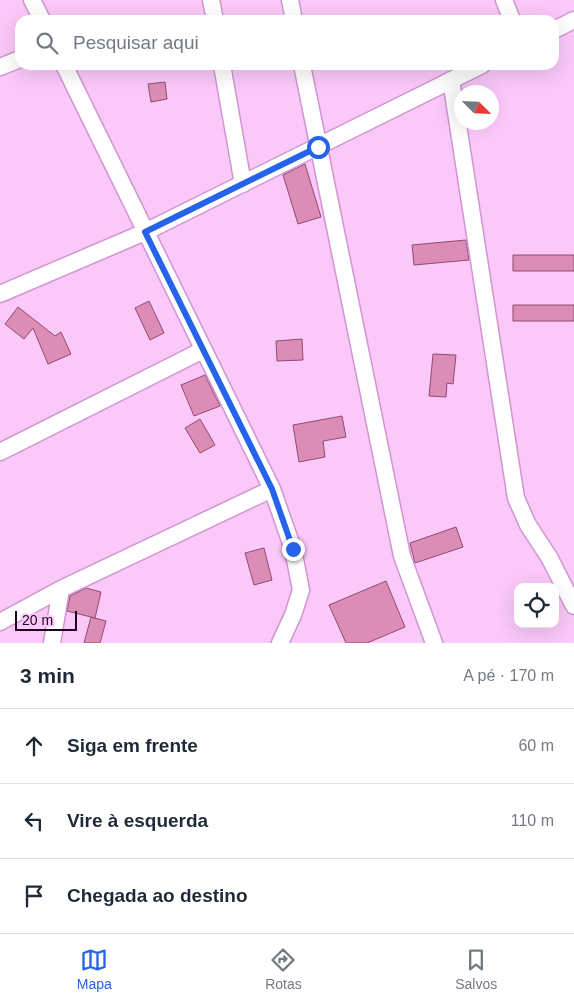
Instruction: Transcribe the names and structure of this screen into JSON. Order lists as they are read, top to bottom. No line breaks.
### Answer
{"scale_bar":"20 m","north":"bottom right","page":{"search":"Pesquisar aqui","scale":"20 m","heading":["3 min","A pé · 170 m"],"list":[["Siga em frente","60 m"],["Vire à esquerda","110 m"],"Chegada ao destino"],"nav":["Mapa","Rotas","Salvos"]}}
